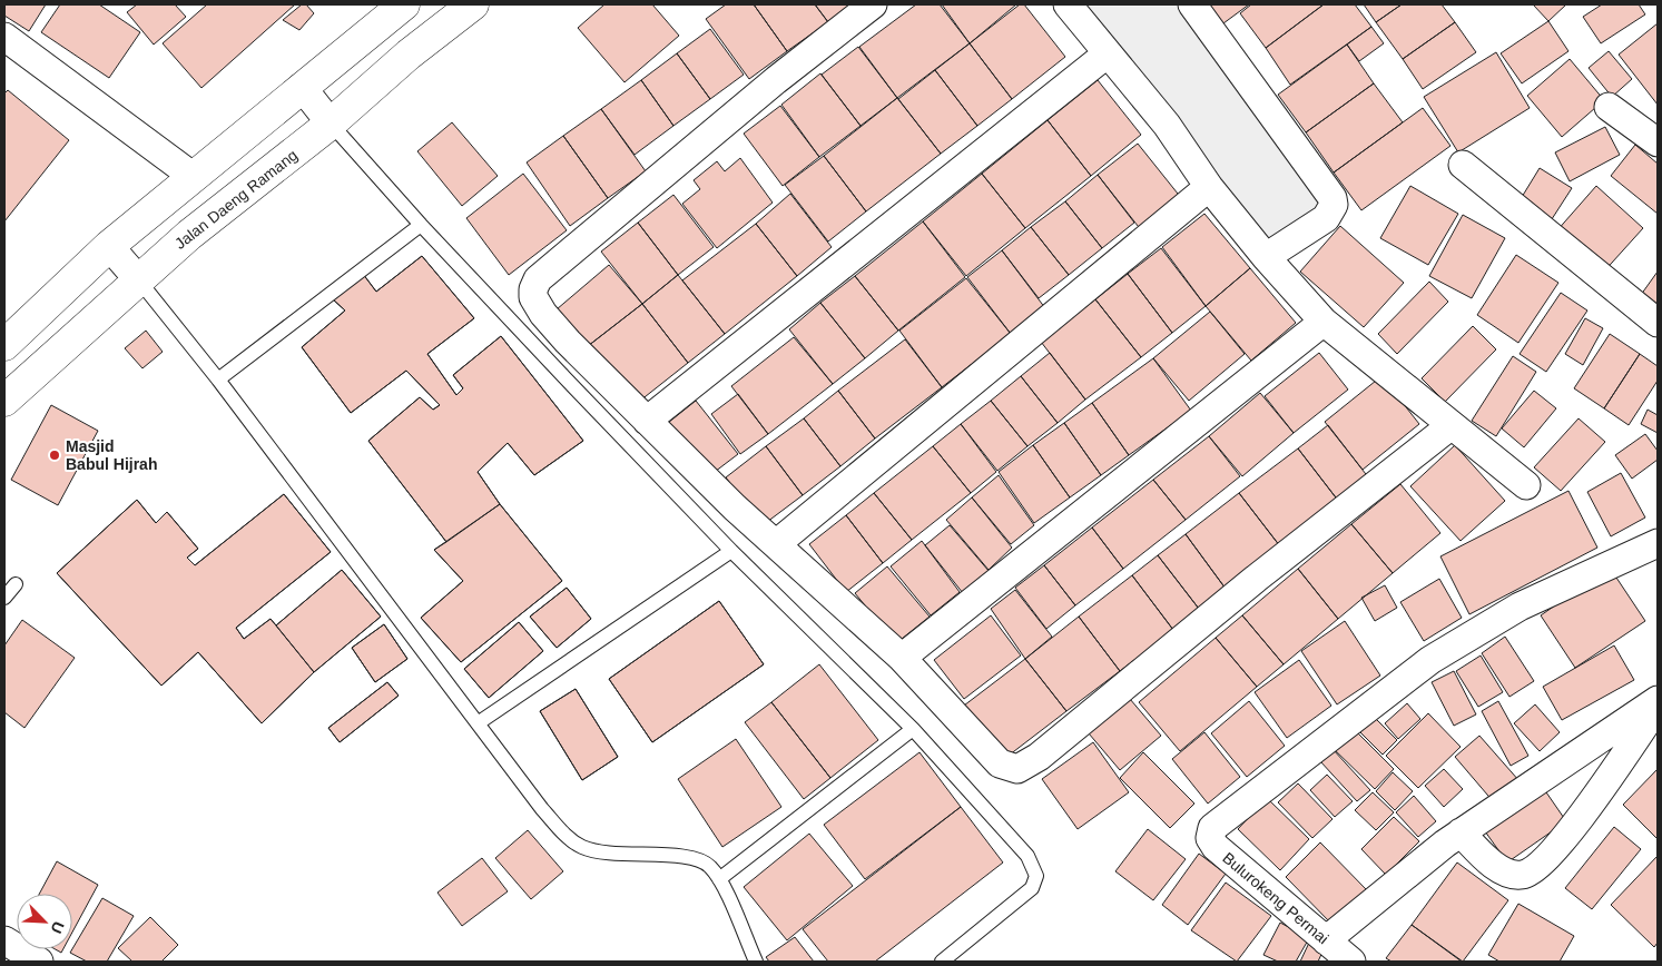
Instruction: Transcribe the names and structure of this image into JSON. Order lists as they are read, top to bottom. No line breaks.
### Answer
{"streets":{"main road":["Jalan Daeng Ramang"],"street":["Bulurokeng Permai"]},"places":["Masjid Babul Hijrah"],"north":"bottom right"}
